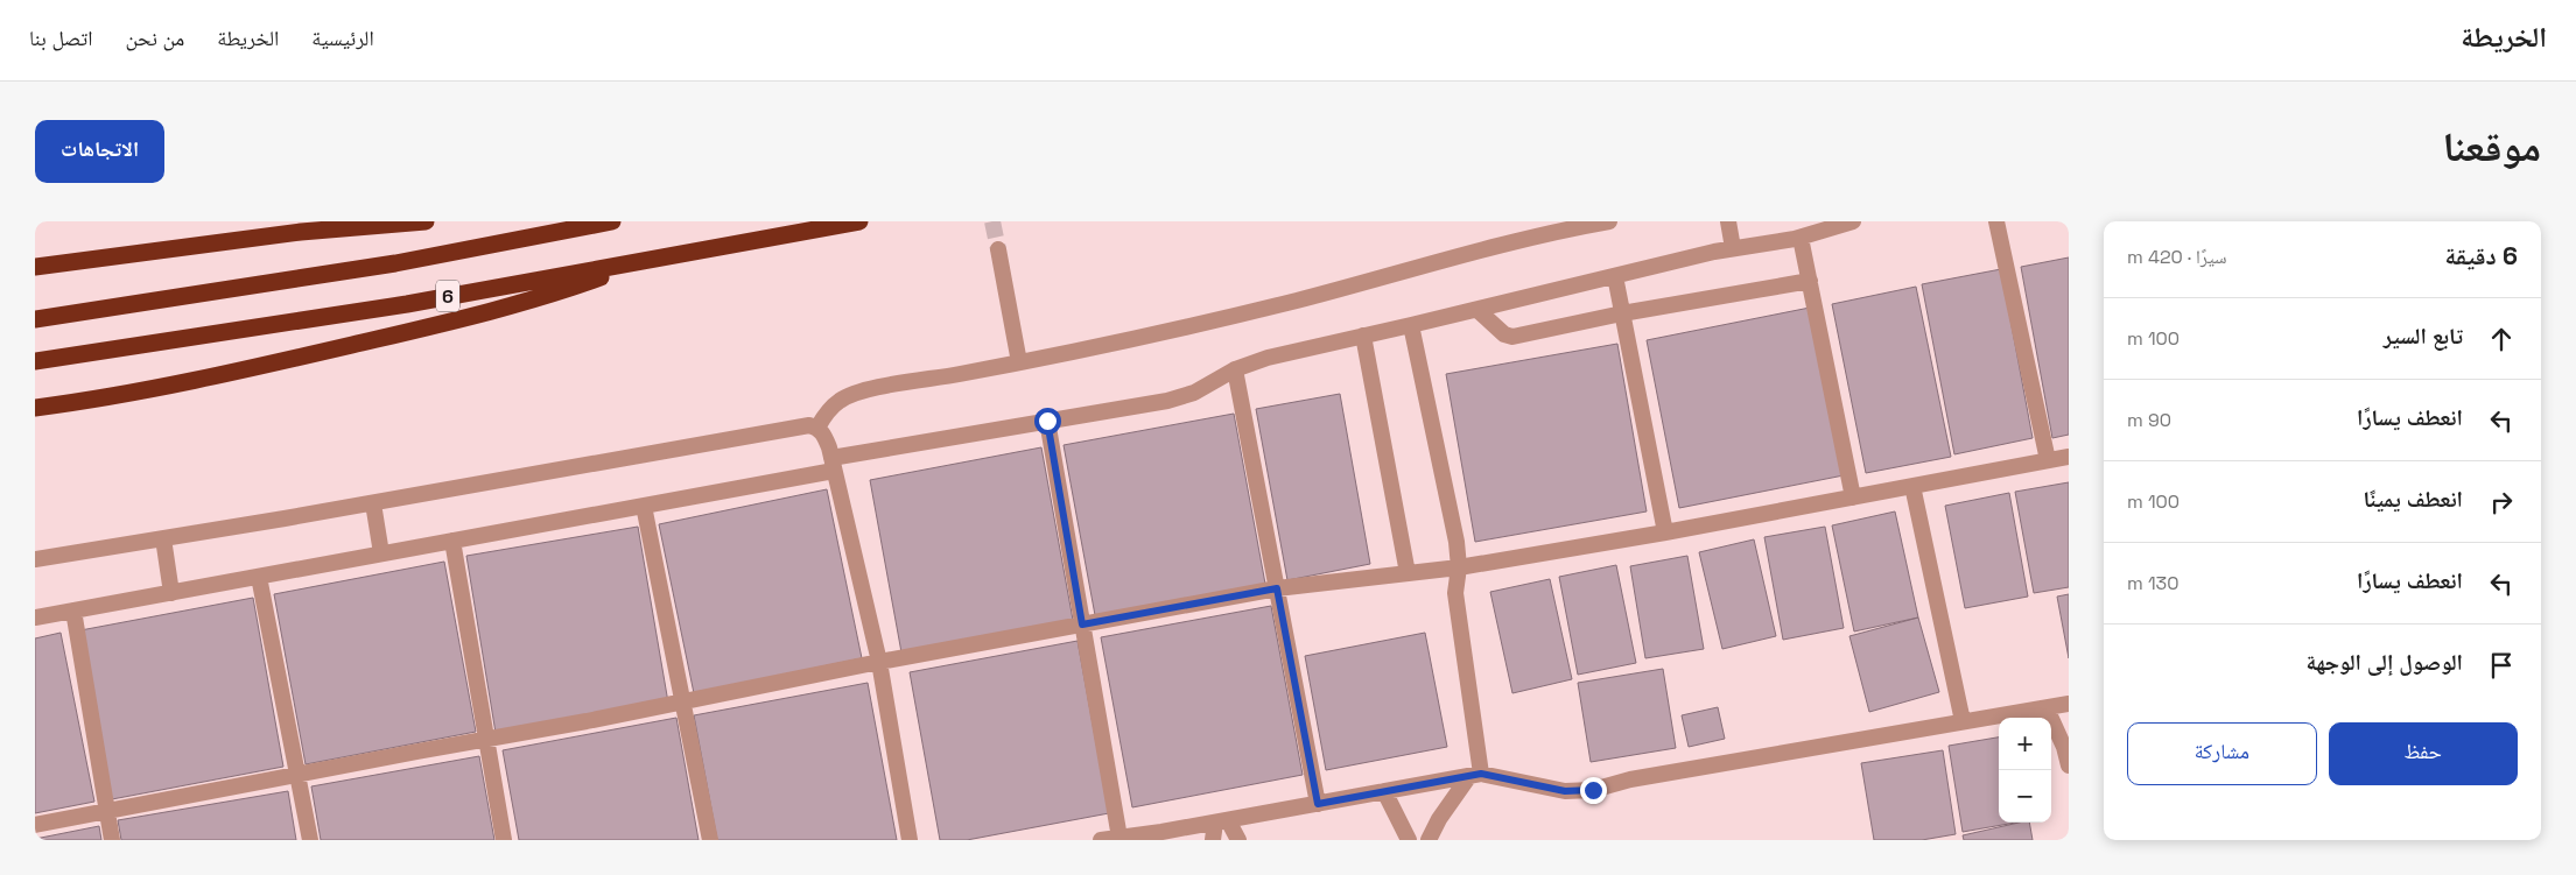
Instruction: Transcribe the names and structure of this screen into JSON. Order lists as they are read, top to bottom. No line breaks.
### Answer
{"streets":{"highway":["6"]},"page":{"header":"الخريطة","nav":["الرئيسية","الخريطة","من نحن","اتصل بنا"],"title":"موقعنا","buttons":["الاتجاهات",["حفظ","مشاركة"]],"heading":["6 دقيقة","سيرًا · 420 m"],"list":[["تابع السير","100 m"],["انعطف يسارًا","90 m"],["انعطف يمينًا","100 m"],["انعطف يسارًا","130 m"],"الوصول إلى الوجهة"],"map_buttons":["+","−"]}}
